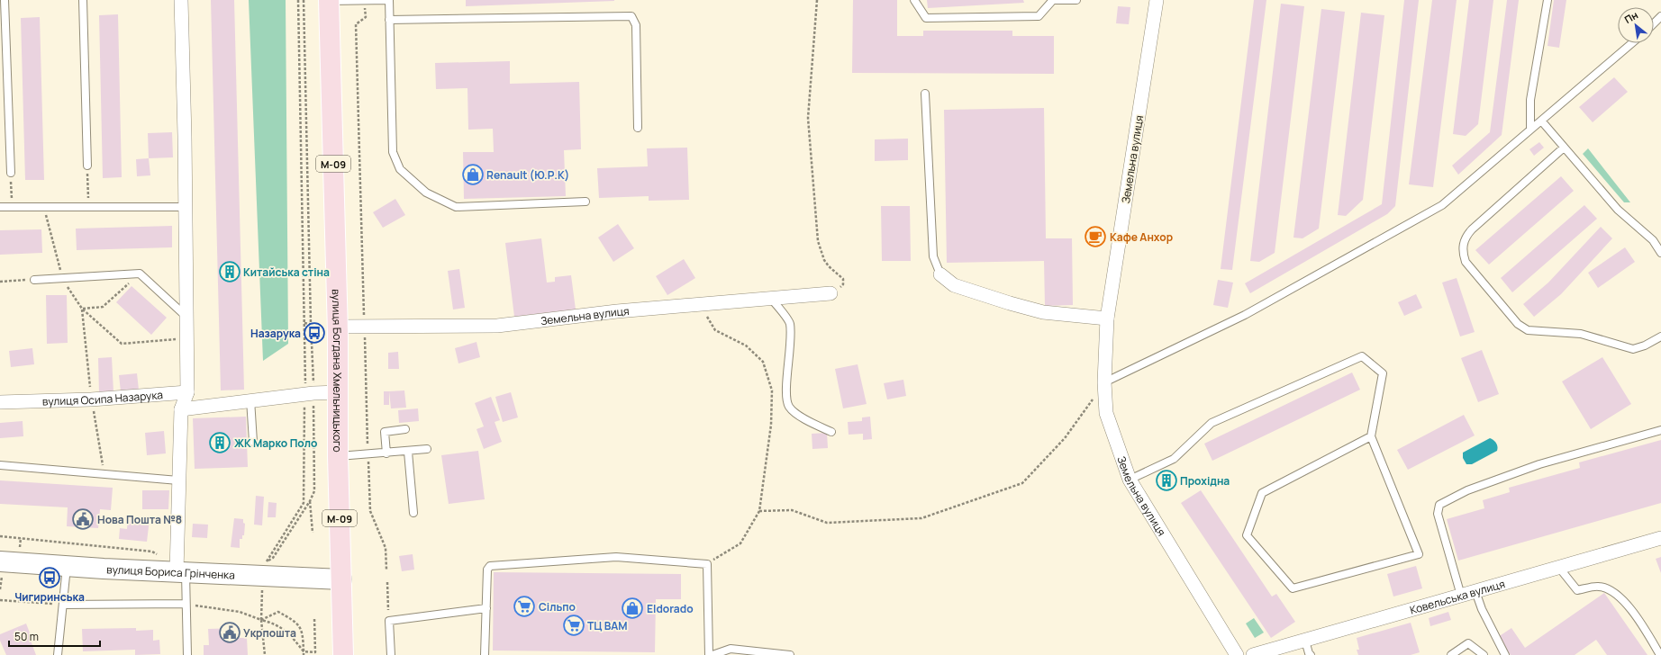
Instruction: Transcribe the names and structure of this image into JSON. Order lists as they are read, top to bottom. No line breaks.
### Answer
{"streets":{"main road":["М-09","вулиця Богдана Хмельницького","вулиця Бориса Грінченка"],"street":["Земельна вулиця","вулиця Осипа Назарука","Ковельська вулиця"]},"crossings":[["Земельна вулиця","вулиця Богдана Хмельницького"],["вулиця Богдана Хмельницького","вулиця Бориса Грінченка"]],"places":{"shop":["Renault (Ю.Р.К)","Eldorado"],"cafe":["Кафе Анхор"],"building":["Китайська стіна","ЖК Марко Поло","Прохідна"],"bus stop":["Назарука","Чигиринська"],"public building":["Нова Пошта №8","Укрпошта"],"supermarket":["Сільпо","ТЦ ВАМ"]},"scale_bar":"50 m","north":"top left"}
